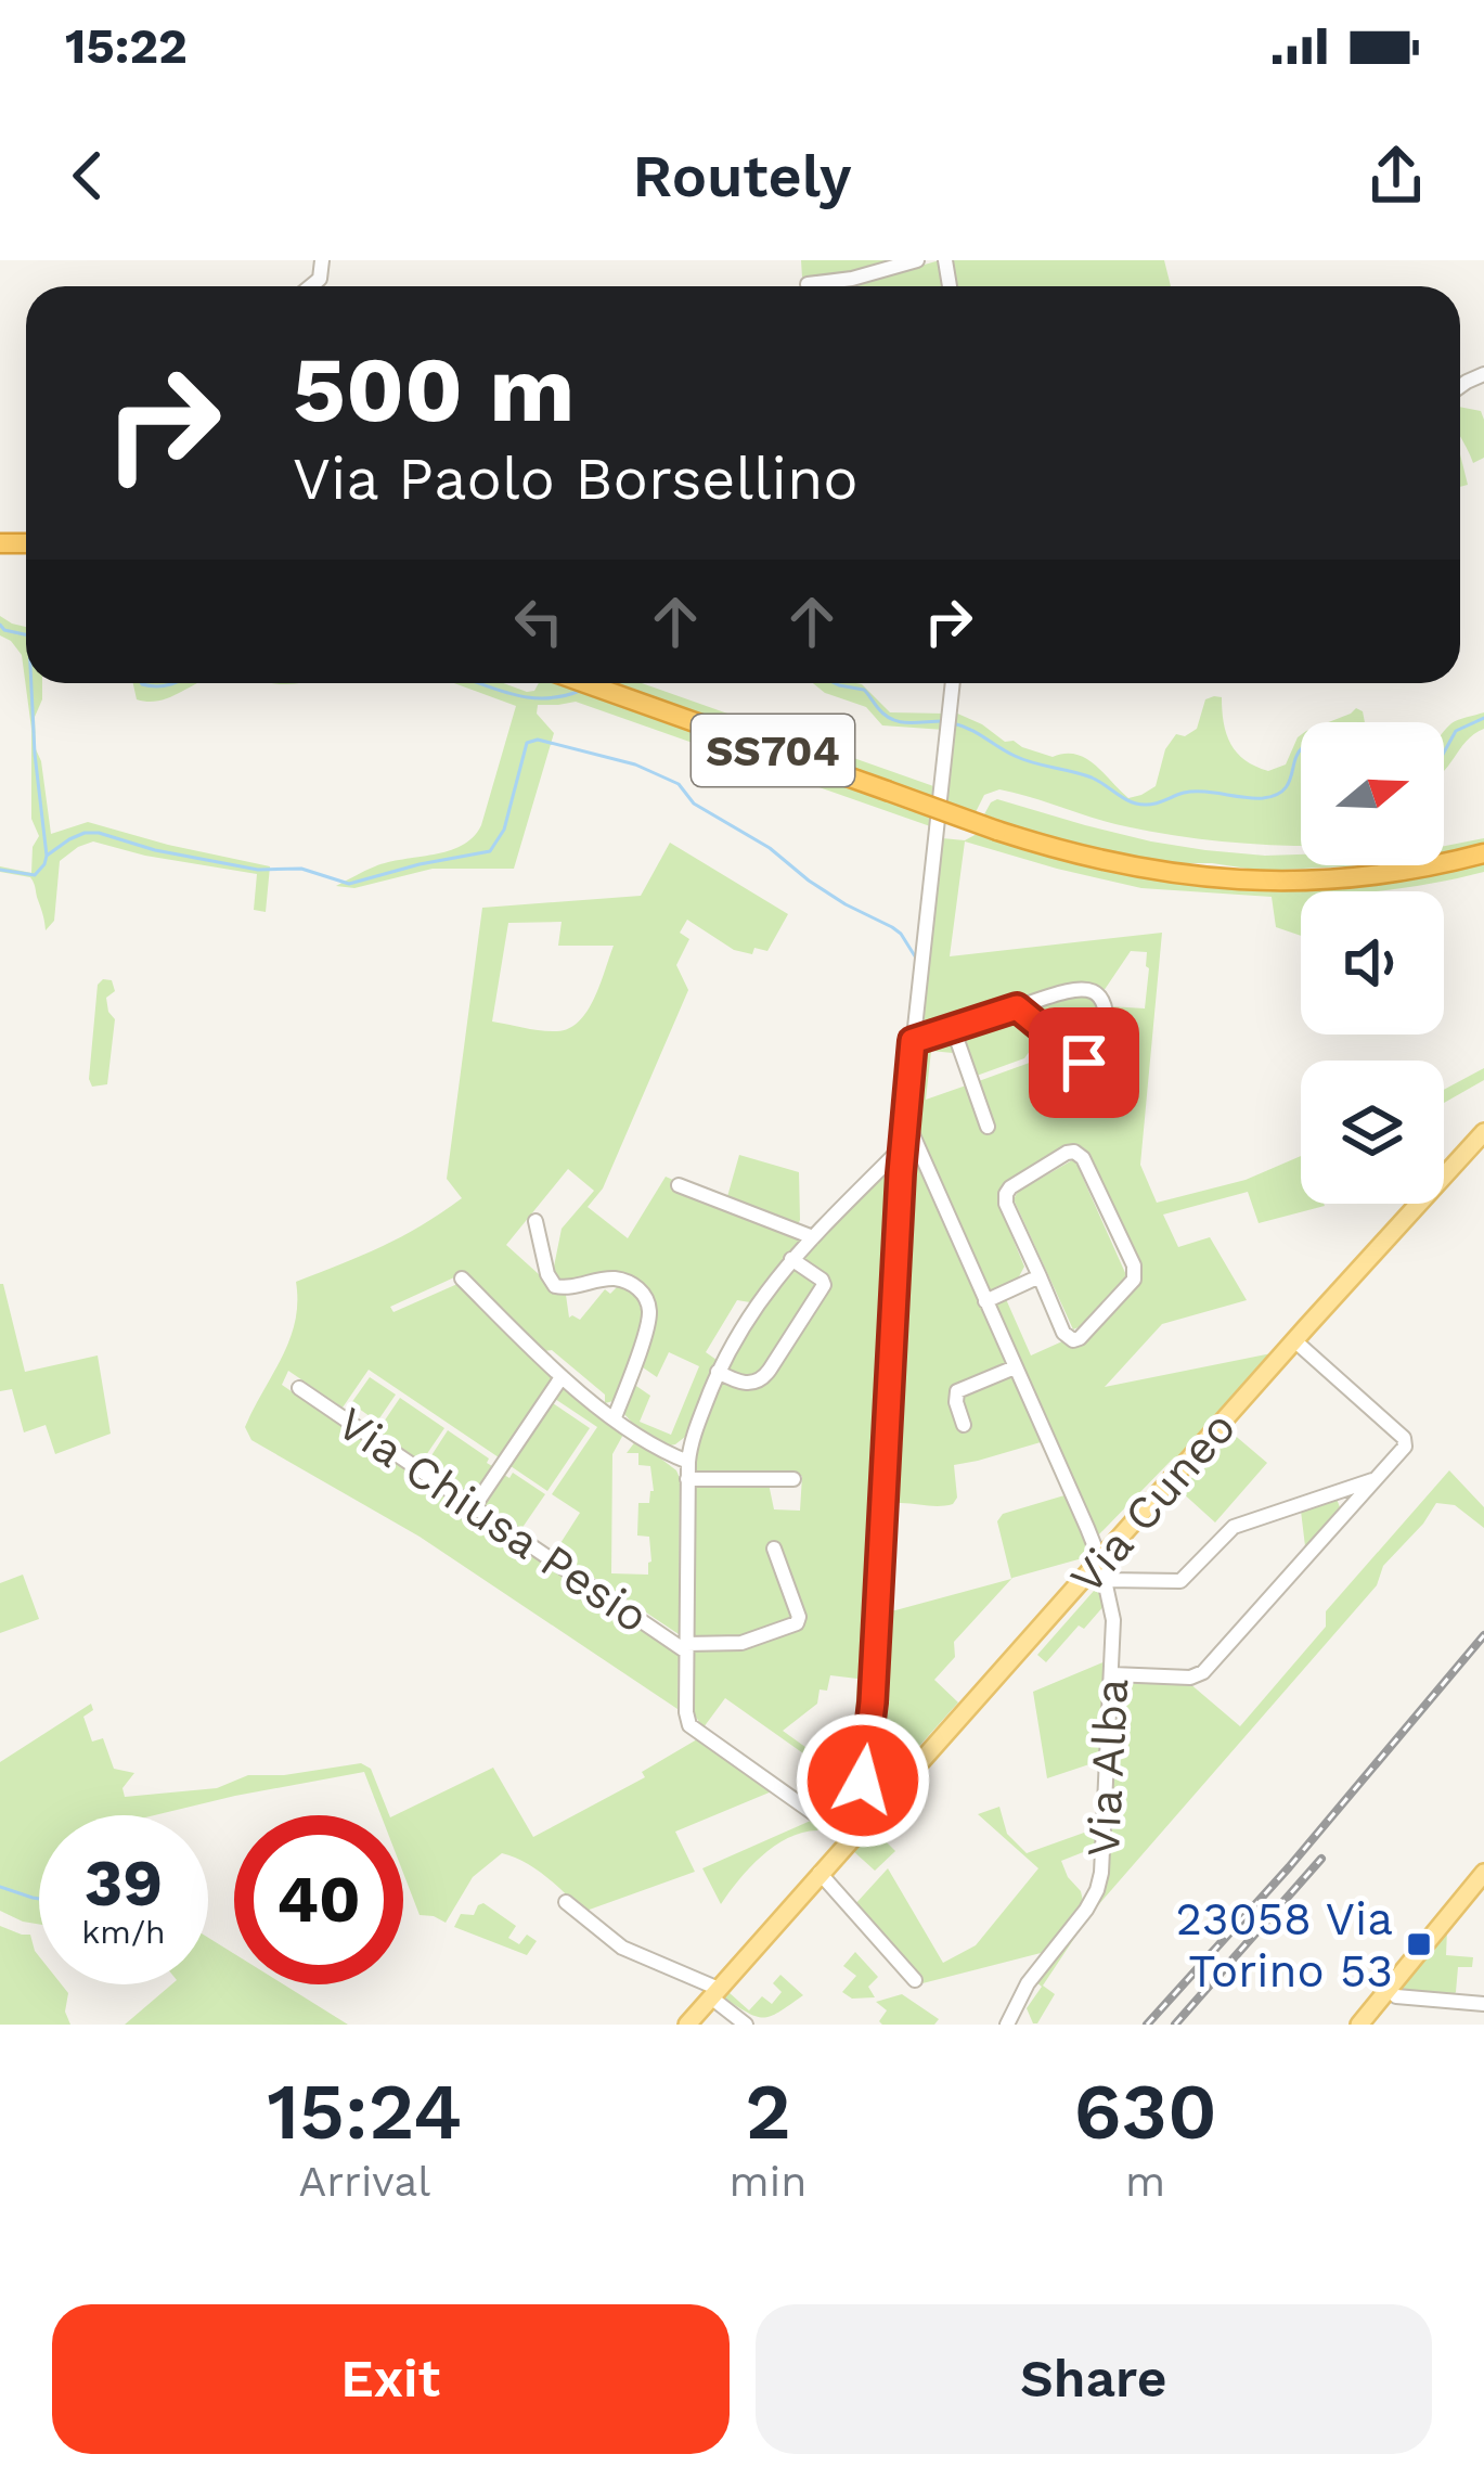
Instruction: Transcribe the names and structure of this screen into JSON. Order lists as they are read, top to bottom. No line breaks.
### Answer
{"streets":{"highway":["SS704"],"main road":["Via Cuneo"],"street":["Via Chiusa Pesio","Via Alba"]},"crossings":[["Via Cuneo","Via Alba"]],"places":{"transit":["23058 Via Torino 53"]},"north":"right","page":{"status":"15:22","header":"Routely","turn":["500 m","Via Paolo Borsellino"],"speed":"39 km/h","limit":"40","eta":["15:24","Arrival","2","min","630","m"],"buttons":["Exit","Share"]}}
